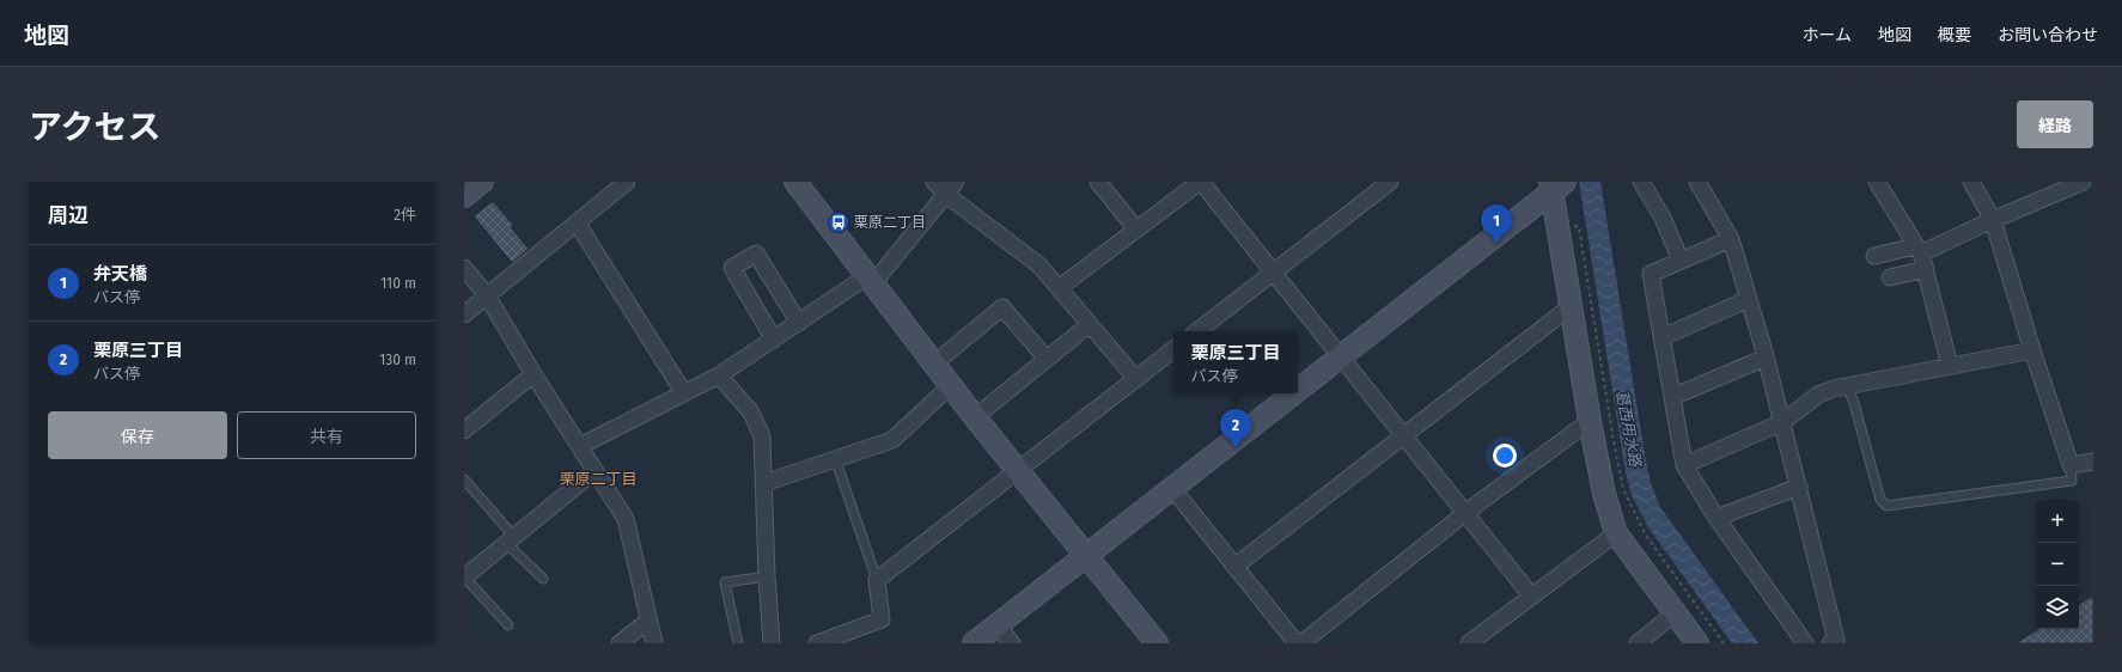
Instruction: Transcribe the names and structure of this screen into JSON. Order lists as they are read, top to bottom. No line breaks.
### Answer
{"districts":["栗原二丁目"],"water":["葛西用水路"],"places":{"bus stop":["栗原二丁目"]},"page":{"header":"地図","nav":["ホーム","地図","概要","お問い合わせ"],"title":"アクセス","buttons":["経路",["保存","共有"]],"heading":["周辺","2件"],"pins":["1","2"],"list":[{"mark":"1","name":"弁天橋","note":"バス停","value":"110 m"},{"mark":"2","name":"栗原三丁目","note":"バス停","value":"130 m"}],"popup":["栗原三丁目","バス停"],"map_buttons":["+","−"]}}
